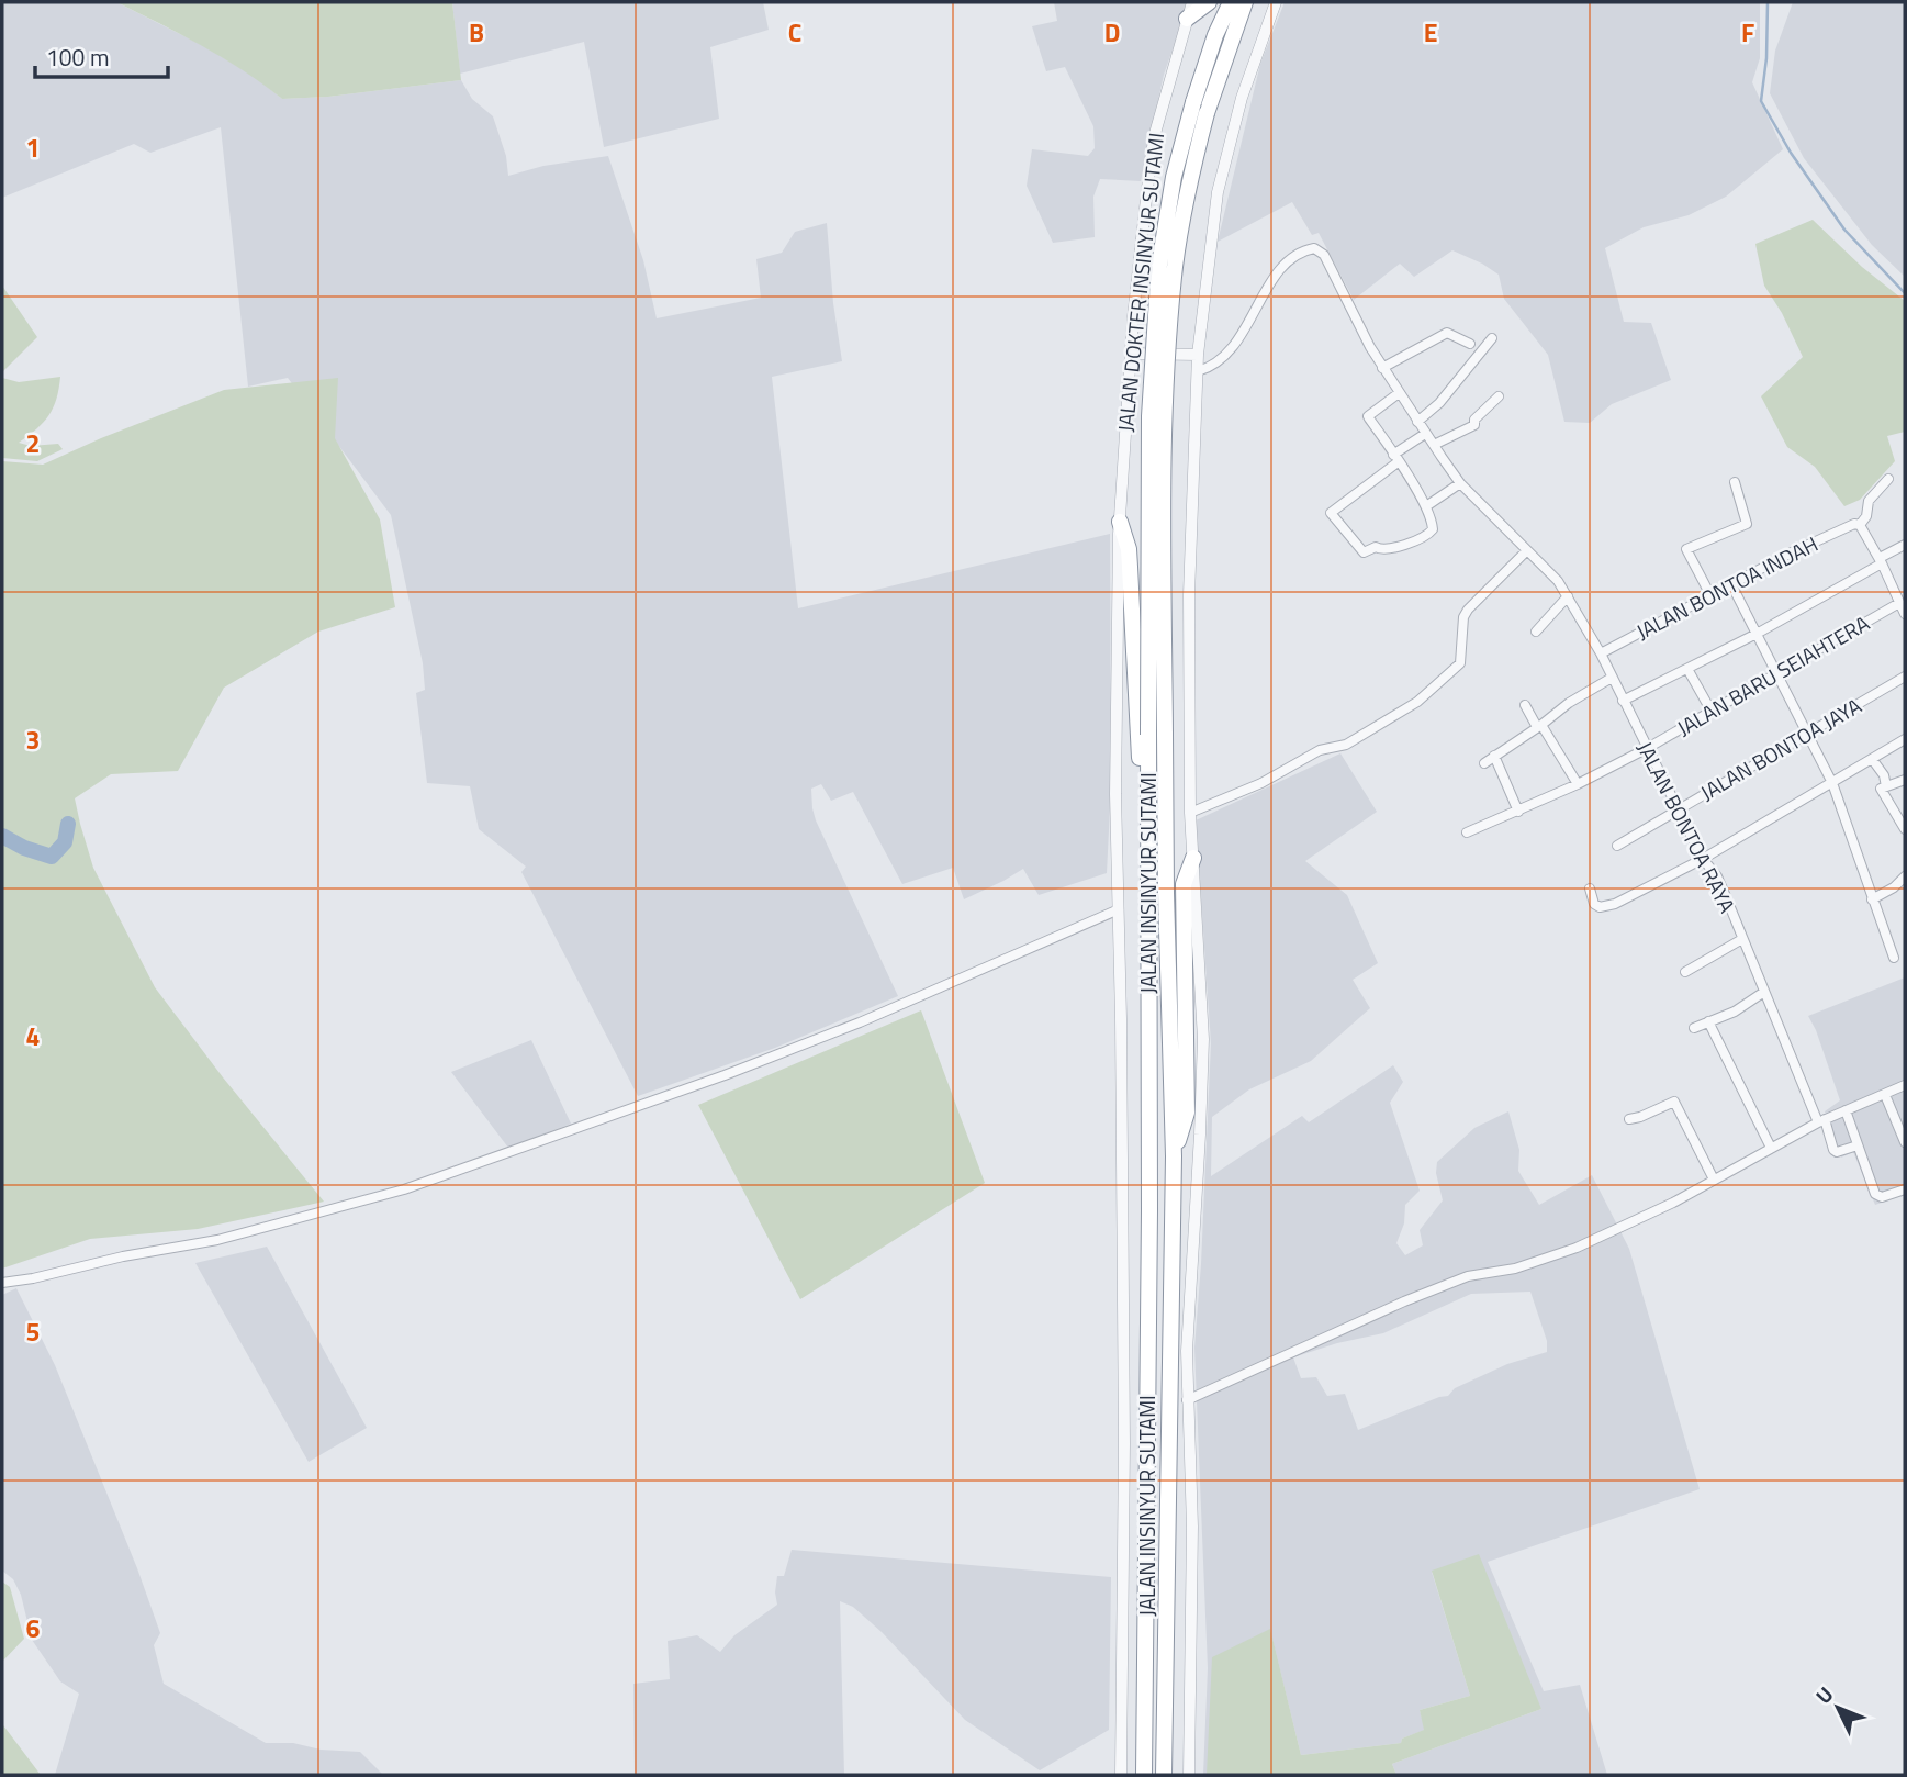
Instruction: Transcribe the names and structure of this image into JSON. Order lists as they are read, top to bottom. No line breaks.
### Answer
{"streets":{"highway":["JALAN INSINYUR SUTAMI"],"street":["JALAN DOKTER INSINYUR SUTAMI","JALAN BONTOA INDAH","JALAN BARU SEIAHTERA","JALAN BONTOA JAYA","JALAN BONTOA RAYA"]},"crossings":[["JALAN BONTOA INDAH","JALAN BONTOA RAYA"],["JALAN BARU SEIAHTERA","JALAN BONTOA RAYA"],["JALAN BONTOA JAYA","JALAN BONTOA RAYA"]],"scale_bar":"100 m","north":"top left","grid":{"columns":["B","C","D","E","F"],"rows":["1","2","3","4","5","6"]}}
